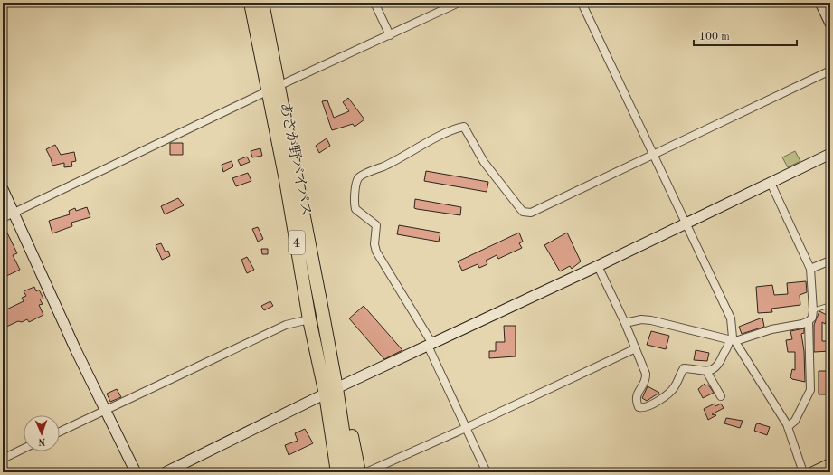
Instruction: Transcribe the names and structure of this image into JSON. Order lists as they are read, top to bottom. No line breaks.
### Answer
{"streets":{"highway":["あさか野バイパス","4"]},"crossings":[["あさか野バイパス","4"]],"scale_bar":"100 m","north":"bottom"}
